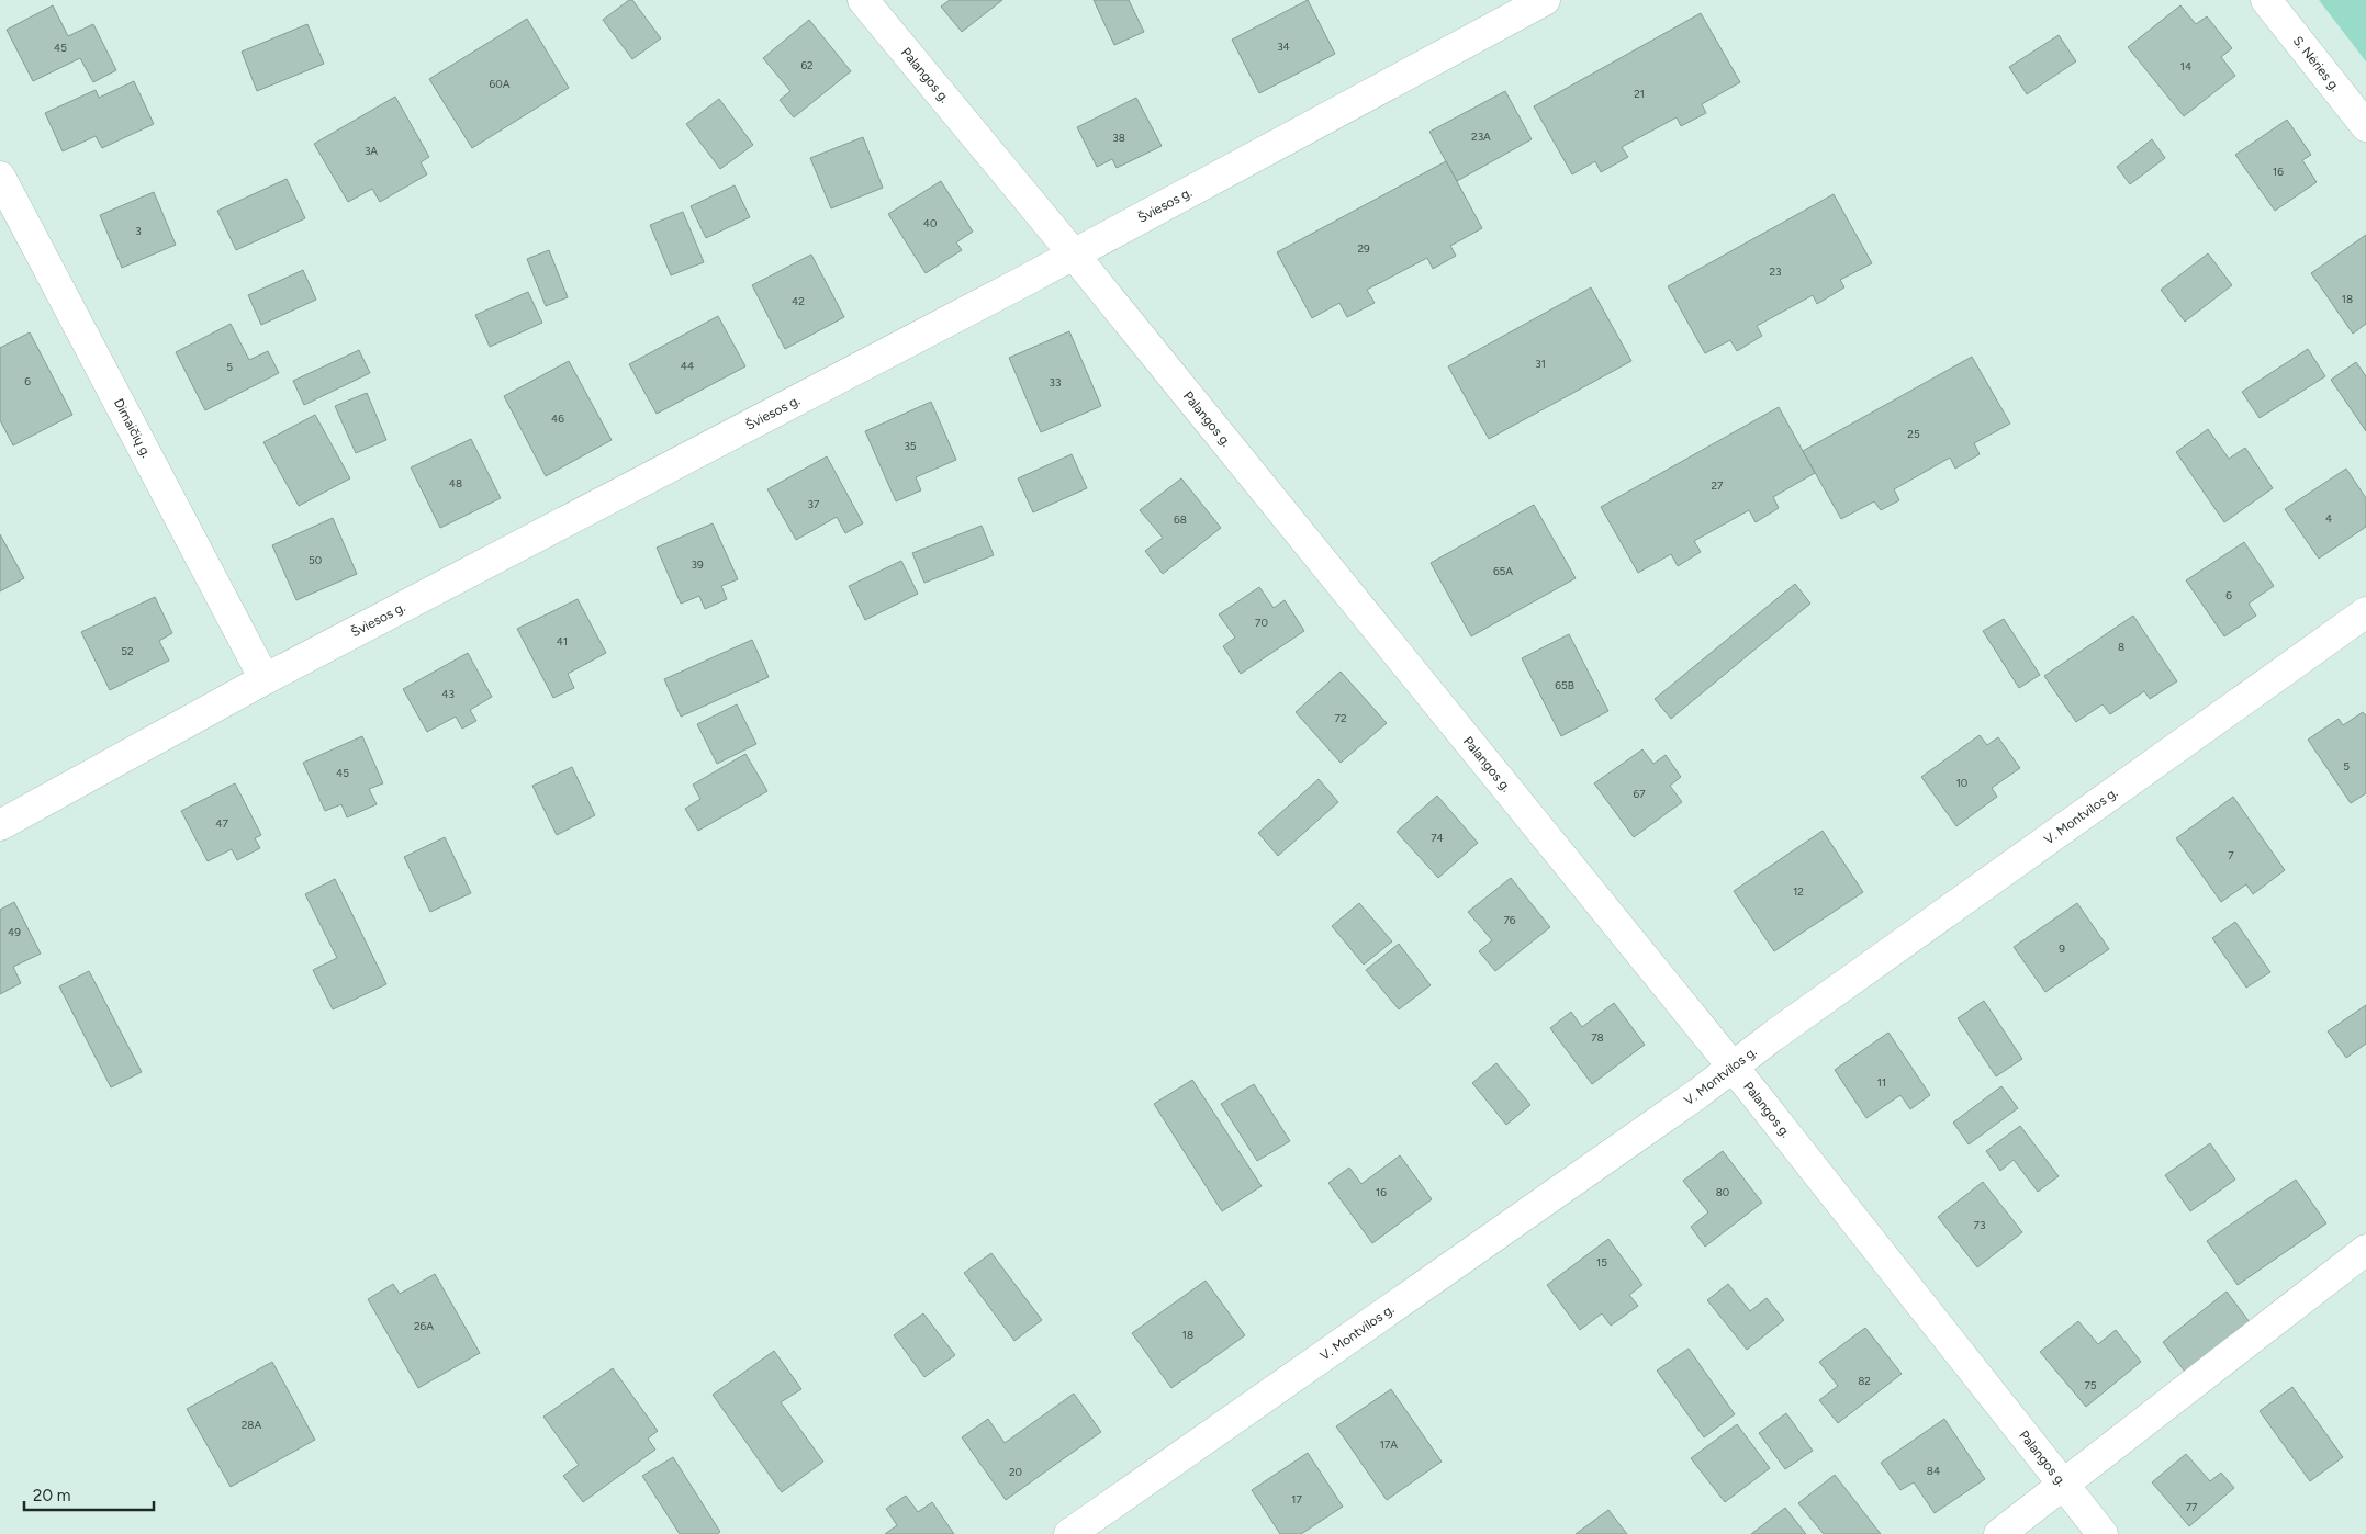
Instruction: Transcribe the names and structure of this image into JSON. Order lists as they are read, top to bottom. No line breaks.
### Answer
{"streets":{"street":["S. Nėries g.","Palangos g.","Šviesos g.","Dimaičių g.","V. Montvilos g."]},"crossings":[["Palangos g.","Šviesos g."],["Palangos g.","V. Montvilos g."],["Šviesos g.","Dimaičių g."]],"house_numbers":["34","45","62","14","60A","21","23A","38","3A","16","40","3","29","23","18","42","31","44","5","6","33","46","25","35","48","27","37","4","68","50","39","65A","6","70","41","8","52","65B","43","72","5","45","10","67","47","74","7","12","76","49","9","78","11","16","80","73","15","26A","18","82","75","28A","17A","84","20","17","77"],"scale_bar":"20 m"}
